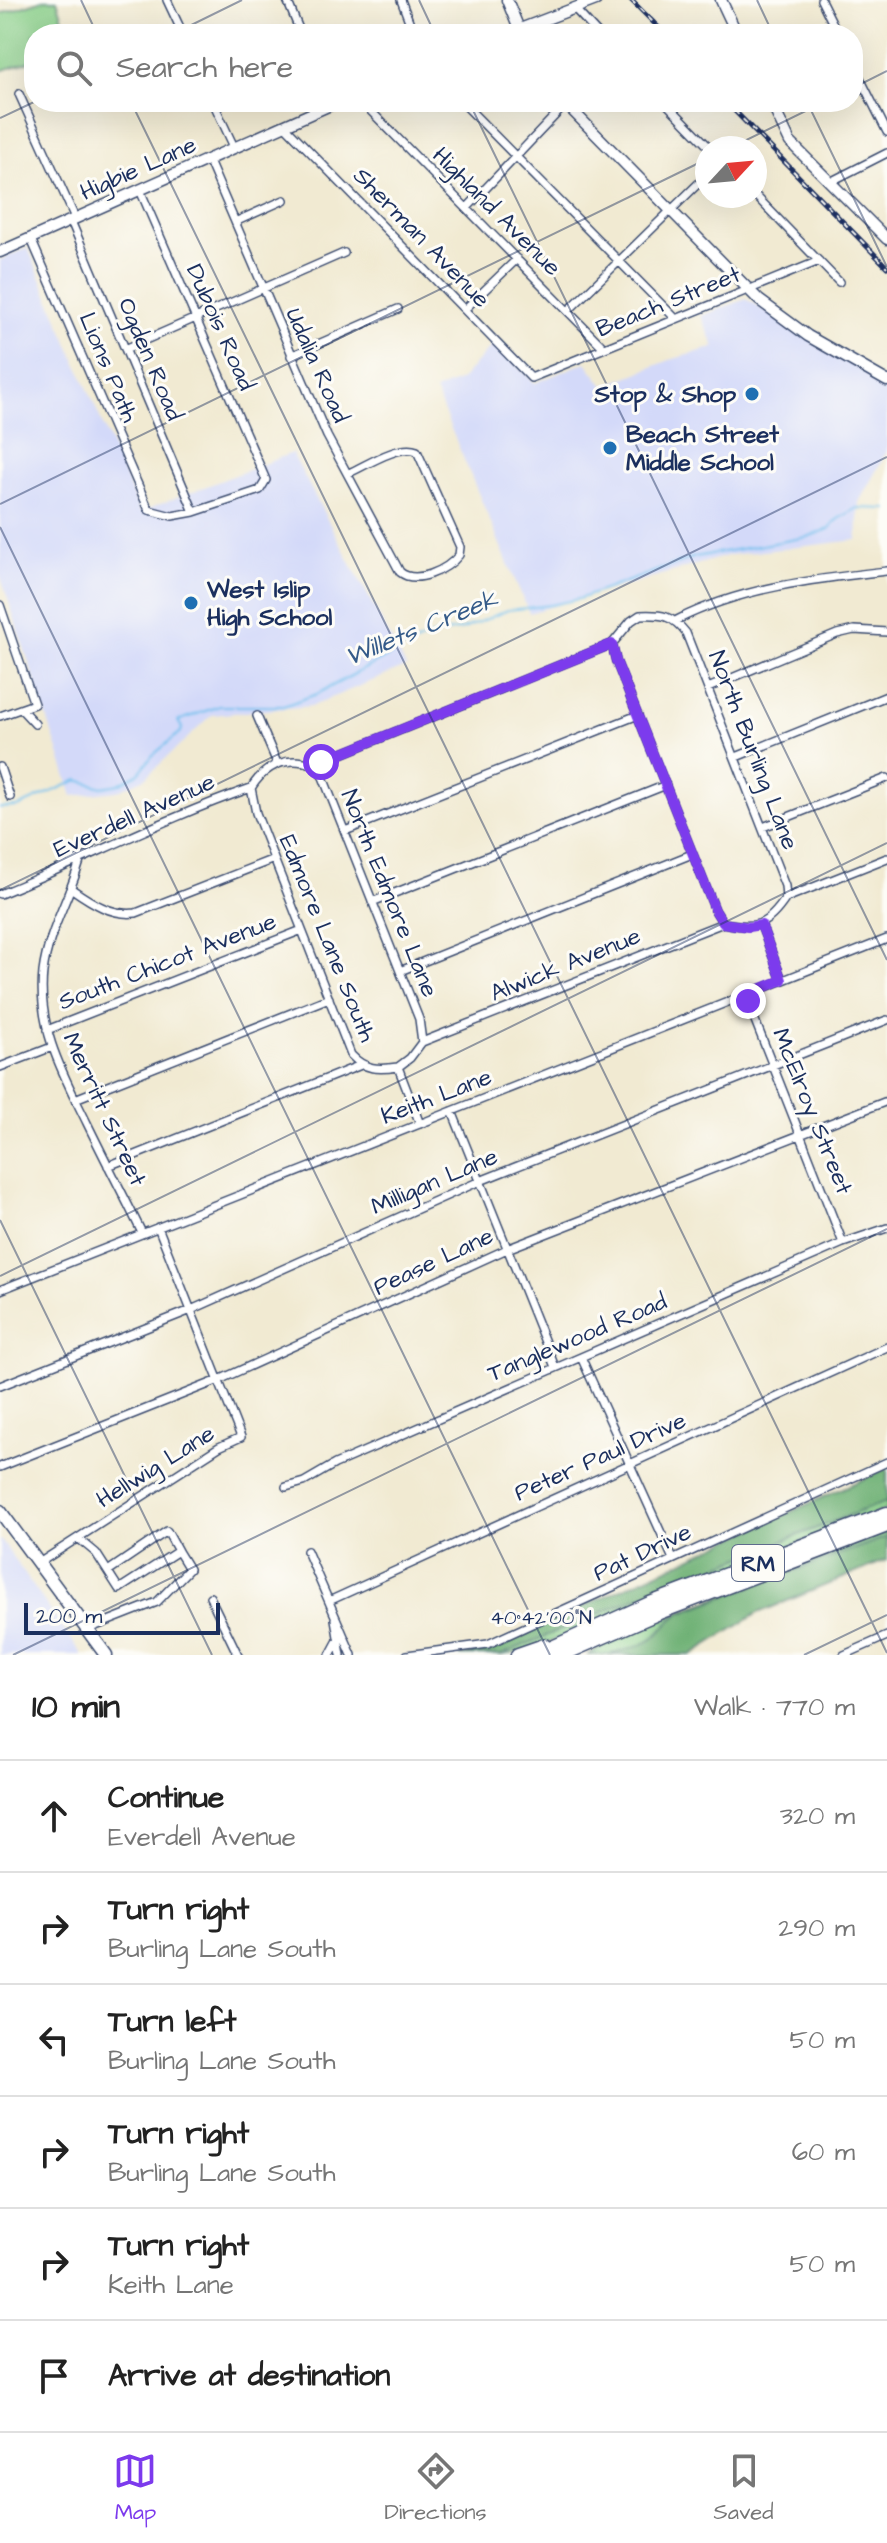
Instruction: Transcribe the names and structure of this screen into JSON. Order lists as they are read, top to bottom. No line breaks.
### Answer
{"streets":{"highway":["RM"],"main road":["Higbie Lane"],"street":["Highland Avenue","Sherman Avenue","Beach Street","Dubois Road","Ogden Road","Udalia Road","Lions Path","North Burling Lane","Everdell Avenue","North Edmore Lane","Edmore Lane South","South Chicot Avenue","Alwick Avenue","Keith Lane","Merritt Street","McElroy Street","Milligan Lane","Pease Lane","Tanglewood Road","Peter Paul Drive","Hellwig Lane","Pat Drive"]},"crossings":[["Higbie Lane","Sherman Avenue"],["Higbie Lane","Dubois Road"],["Higbie Lane","Ogden Road"],["Higbie Lane","Udalia Road"],["Higbie Lane","Lions Path"],["Highland Avenue","Beach Street"],["Sherman Avenue","Beach Street"],["Dubois Road","Ogden Road"],["Dubois Road","Lions Path"],["Ogden Road","Lions Path"],["Everdell Avenue","Edmore Lane South"],["Everdell Avenue","Merritt Street"],["North Edmore Lane","Alwick Avenue"],["Edmore Lane South","South Chicot Avenue"],["South Chicot Avenue","Merritt Street"],["Keith Lane","Merritt Street"],["Keith Lane","McElroy Street"],["McElroy Street","Milligan Lane"],["McElroy Street","Pease Lane"],["McElroy Street","Tanglewood Road"],["Pease Lane","Hellwig Lane"]],"water":["Willets Creek"],"places":["Stop & Shop","Beach Street Middle School","West Islip High School"],"scale_bar":"200 m","north":"top right","page":{"search":"Search here","scale":"200 m","heading":["10 min","Walk · 770 m"],"list":[["Continue","Everdell Avenue","320 m"],["Turn right","Burling Lane South","290 m"],["Turn left","Burling Lane South","50 m"],["Turn right","Burling Lane South","60 m"],["Turn right","Keith Lane","50 m"],"Arrive at destination"],"nav":["Map","Directions","Saved"]},"coordinates":["40°42'00\"N"]}
